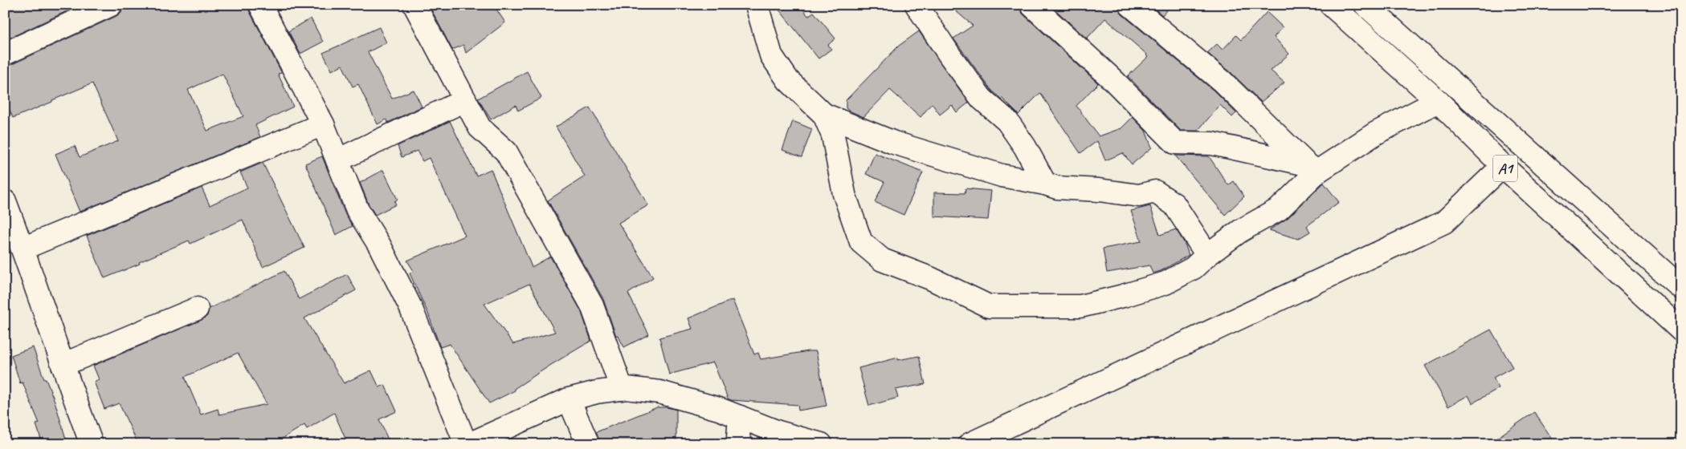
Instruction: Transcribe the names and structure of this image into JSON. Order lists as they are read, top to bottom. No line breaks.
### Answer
{"streets":{"main road":["A1"]}}
